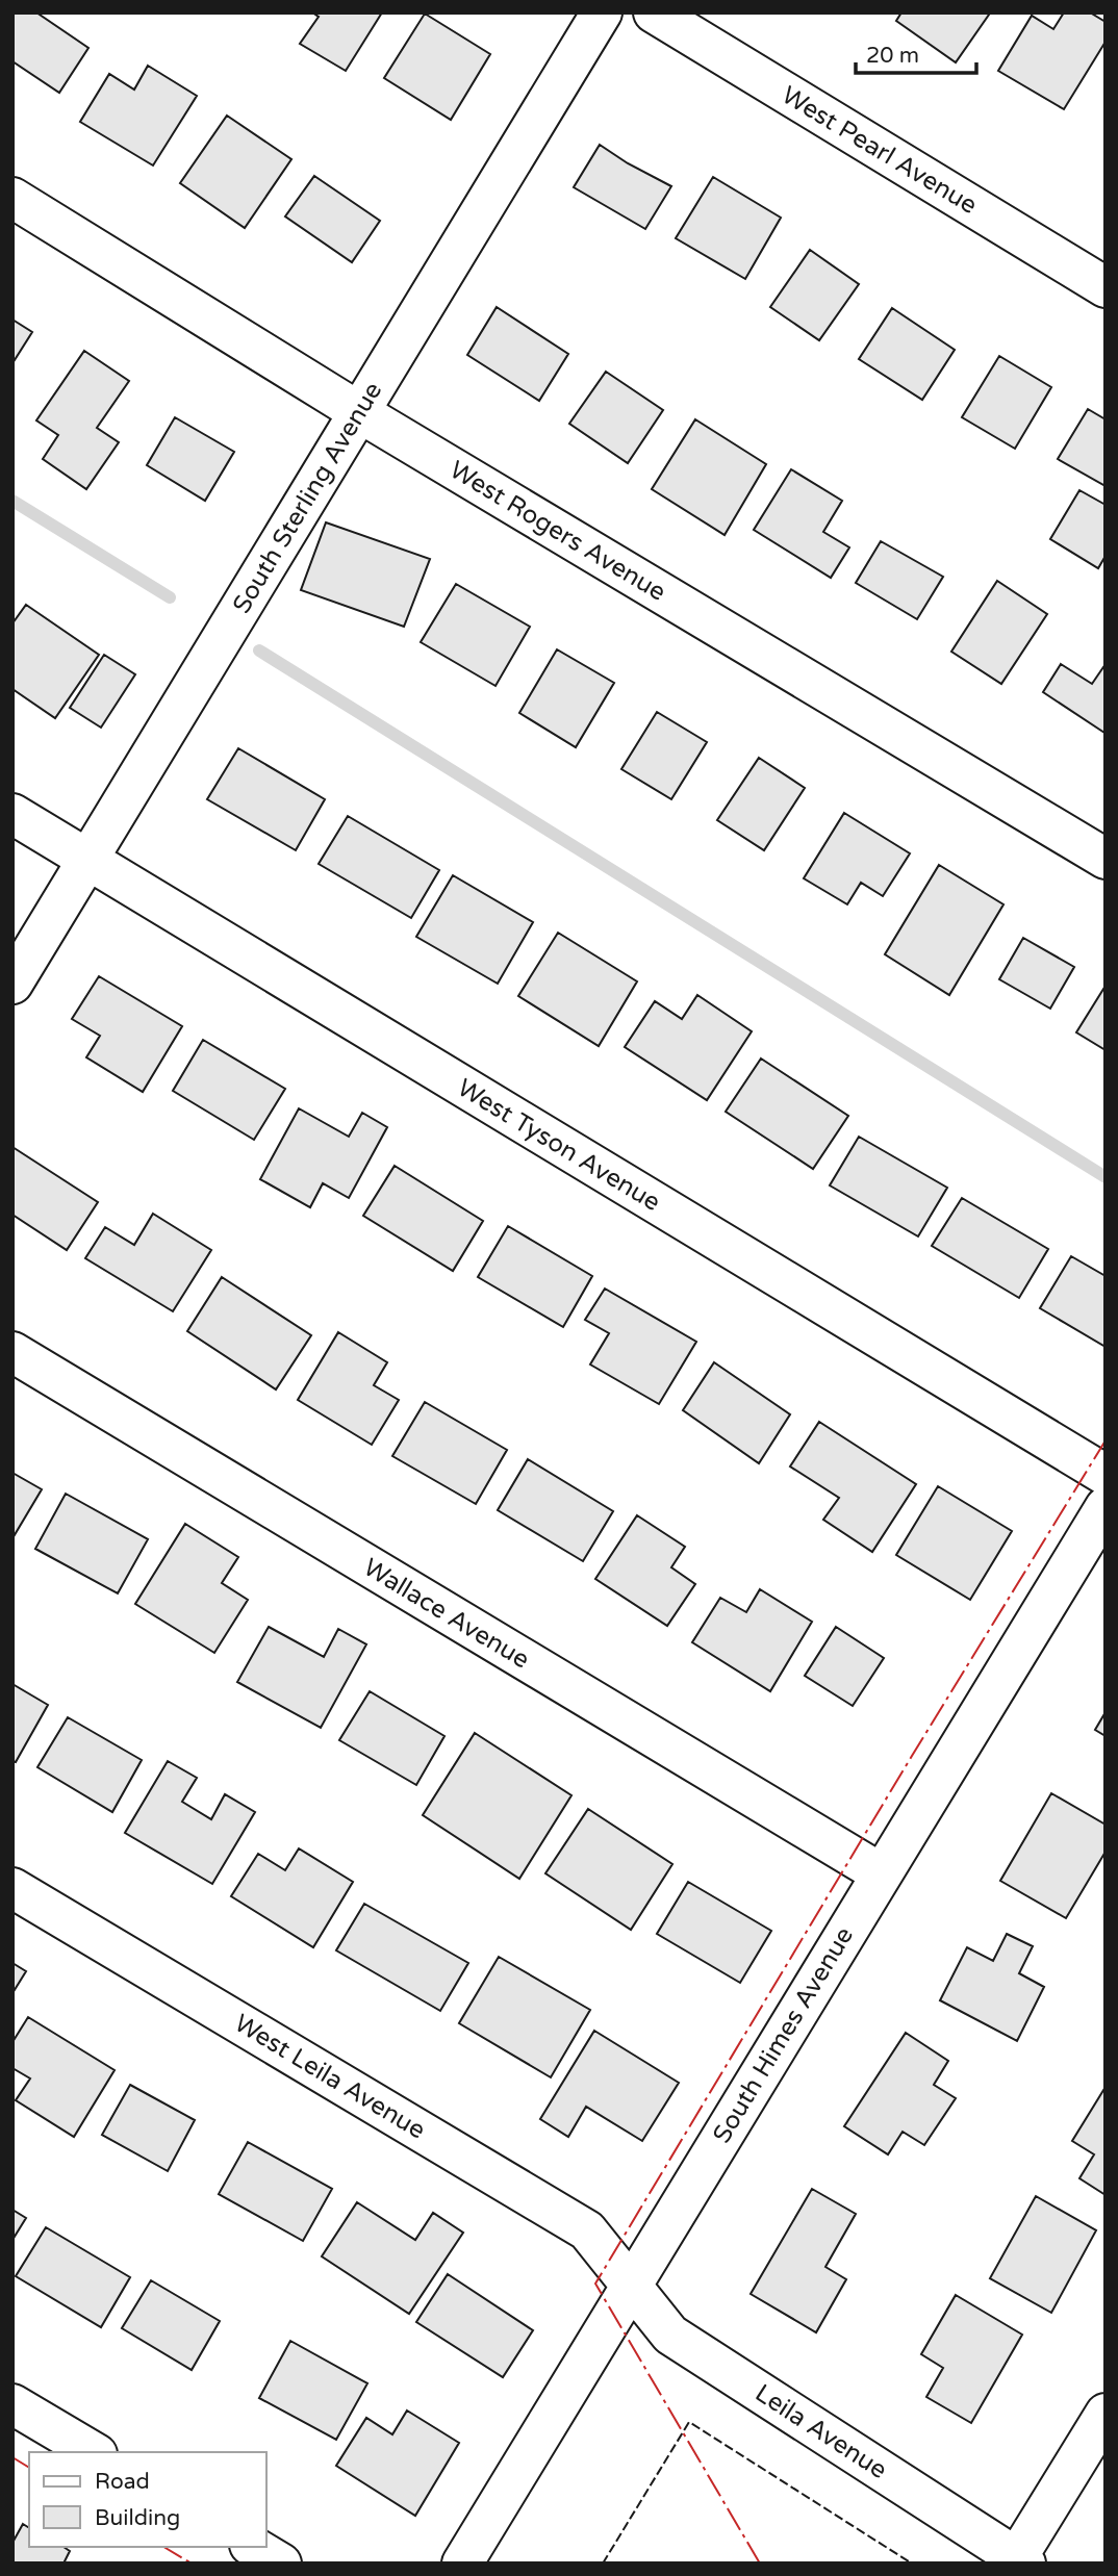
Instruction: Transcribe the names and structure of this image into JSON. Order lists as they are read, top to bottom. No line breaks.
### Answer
{"streets":{"street":["West Pearl Avenue","South Sterling Avenue","West Rogers Avenue","West Tyson Avenue","Wallace Avenue","South Himes Avenue","West Leila Avenue","Leila Avenue"]},"crossings":[["South Sterling Avenue","West Rogers Avenue"],["South Sterling Avenue","West Tyson Avenue"],["Wallace Avenue","South Himes Avenue"],["South Himes Avenue","West Leila Avenue"],["South Himes Avenue","Leila Avenue"],["West Leila Avenue","Leila Avenue"]],"legend":["Road","Building"],"scale_bar":"20 m"}
